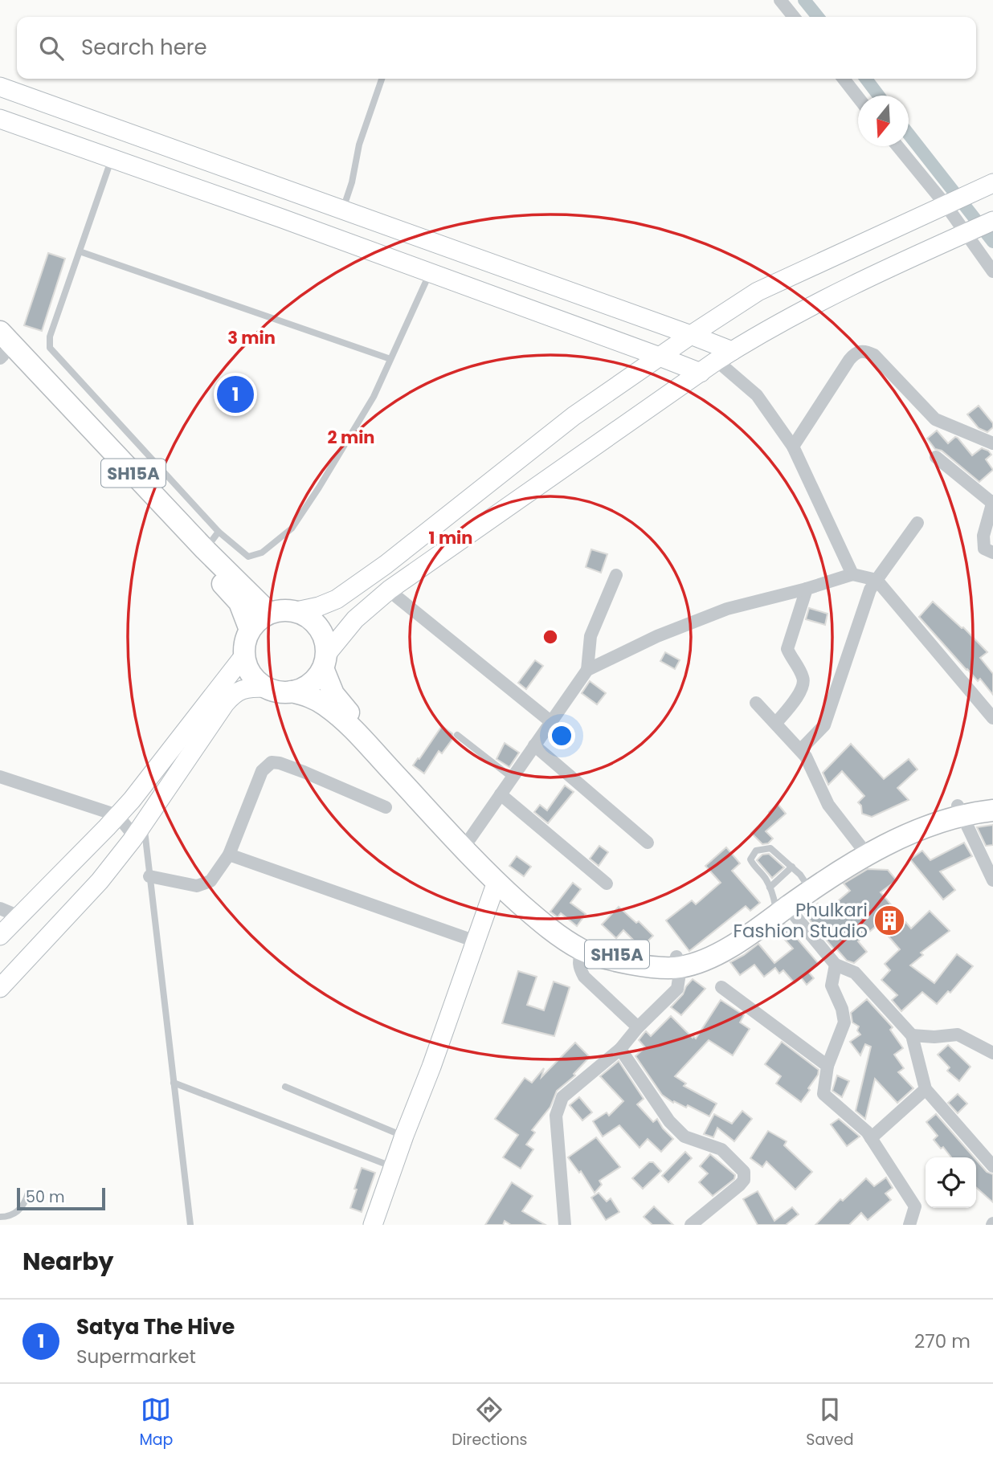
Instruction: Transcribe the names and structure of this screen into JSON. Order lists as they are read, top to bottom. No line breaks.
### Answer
{"streets":{"main road":["SH15A"]},"places":{"building":["Phulkari Fashion Studio"]},"scale_bar":"50 m","north":"bottom","page":{"search":"Search here","pins":"1","scale":"50 m","heading":"Nearby","list":[{"mark":"1","name":"Satya The Hive","note":"Supermarket","value":"270 m"}],"nav":["Map","Directions","Saved"]},"rings":["3 min","2 min","1 min"]}
